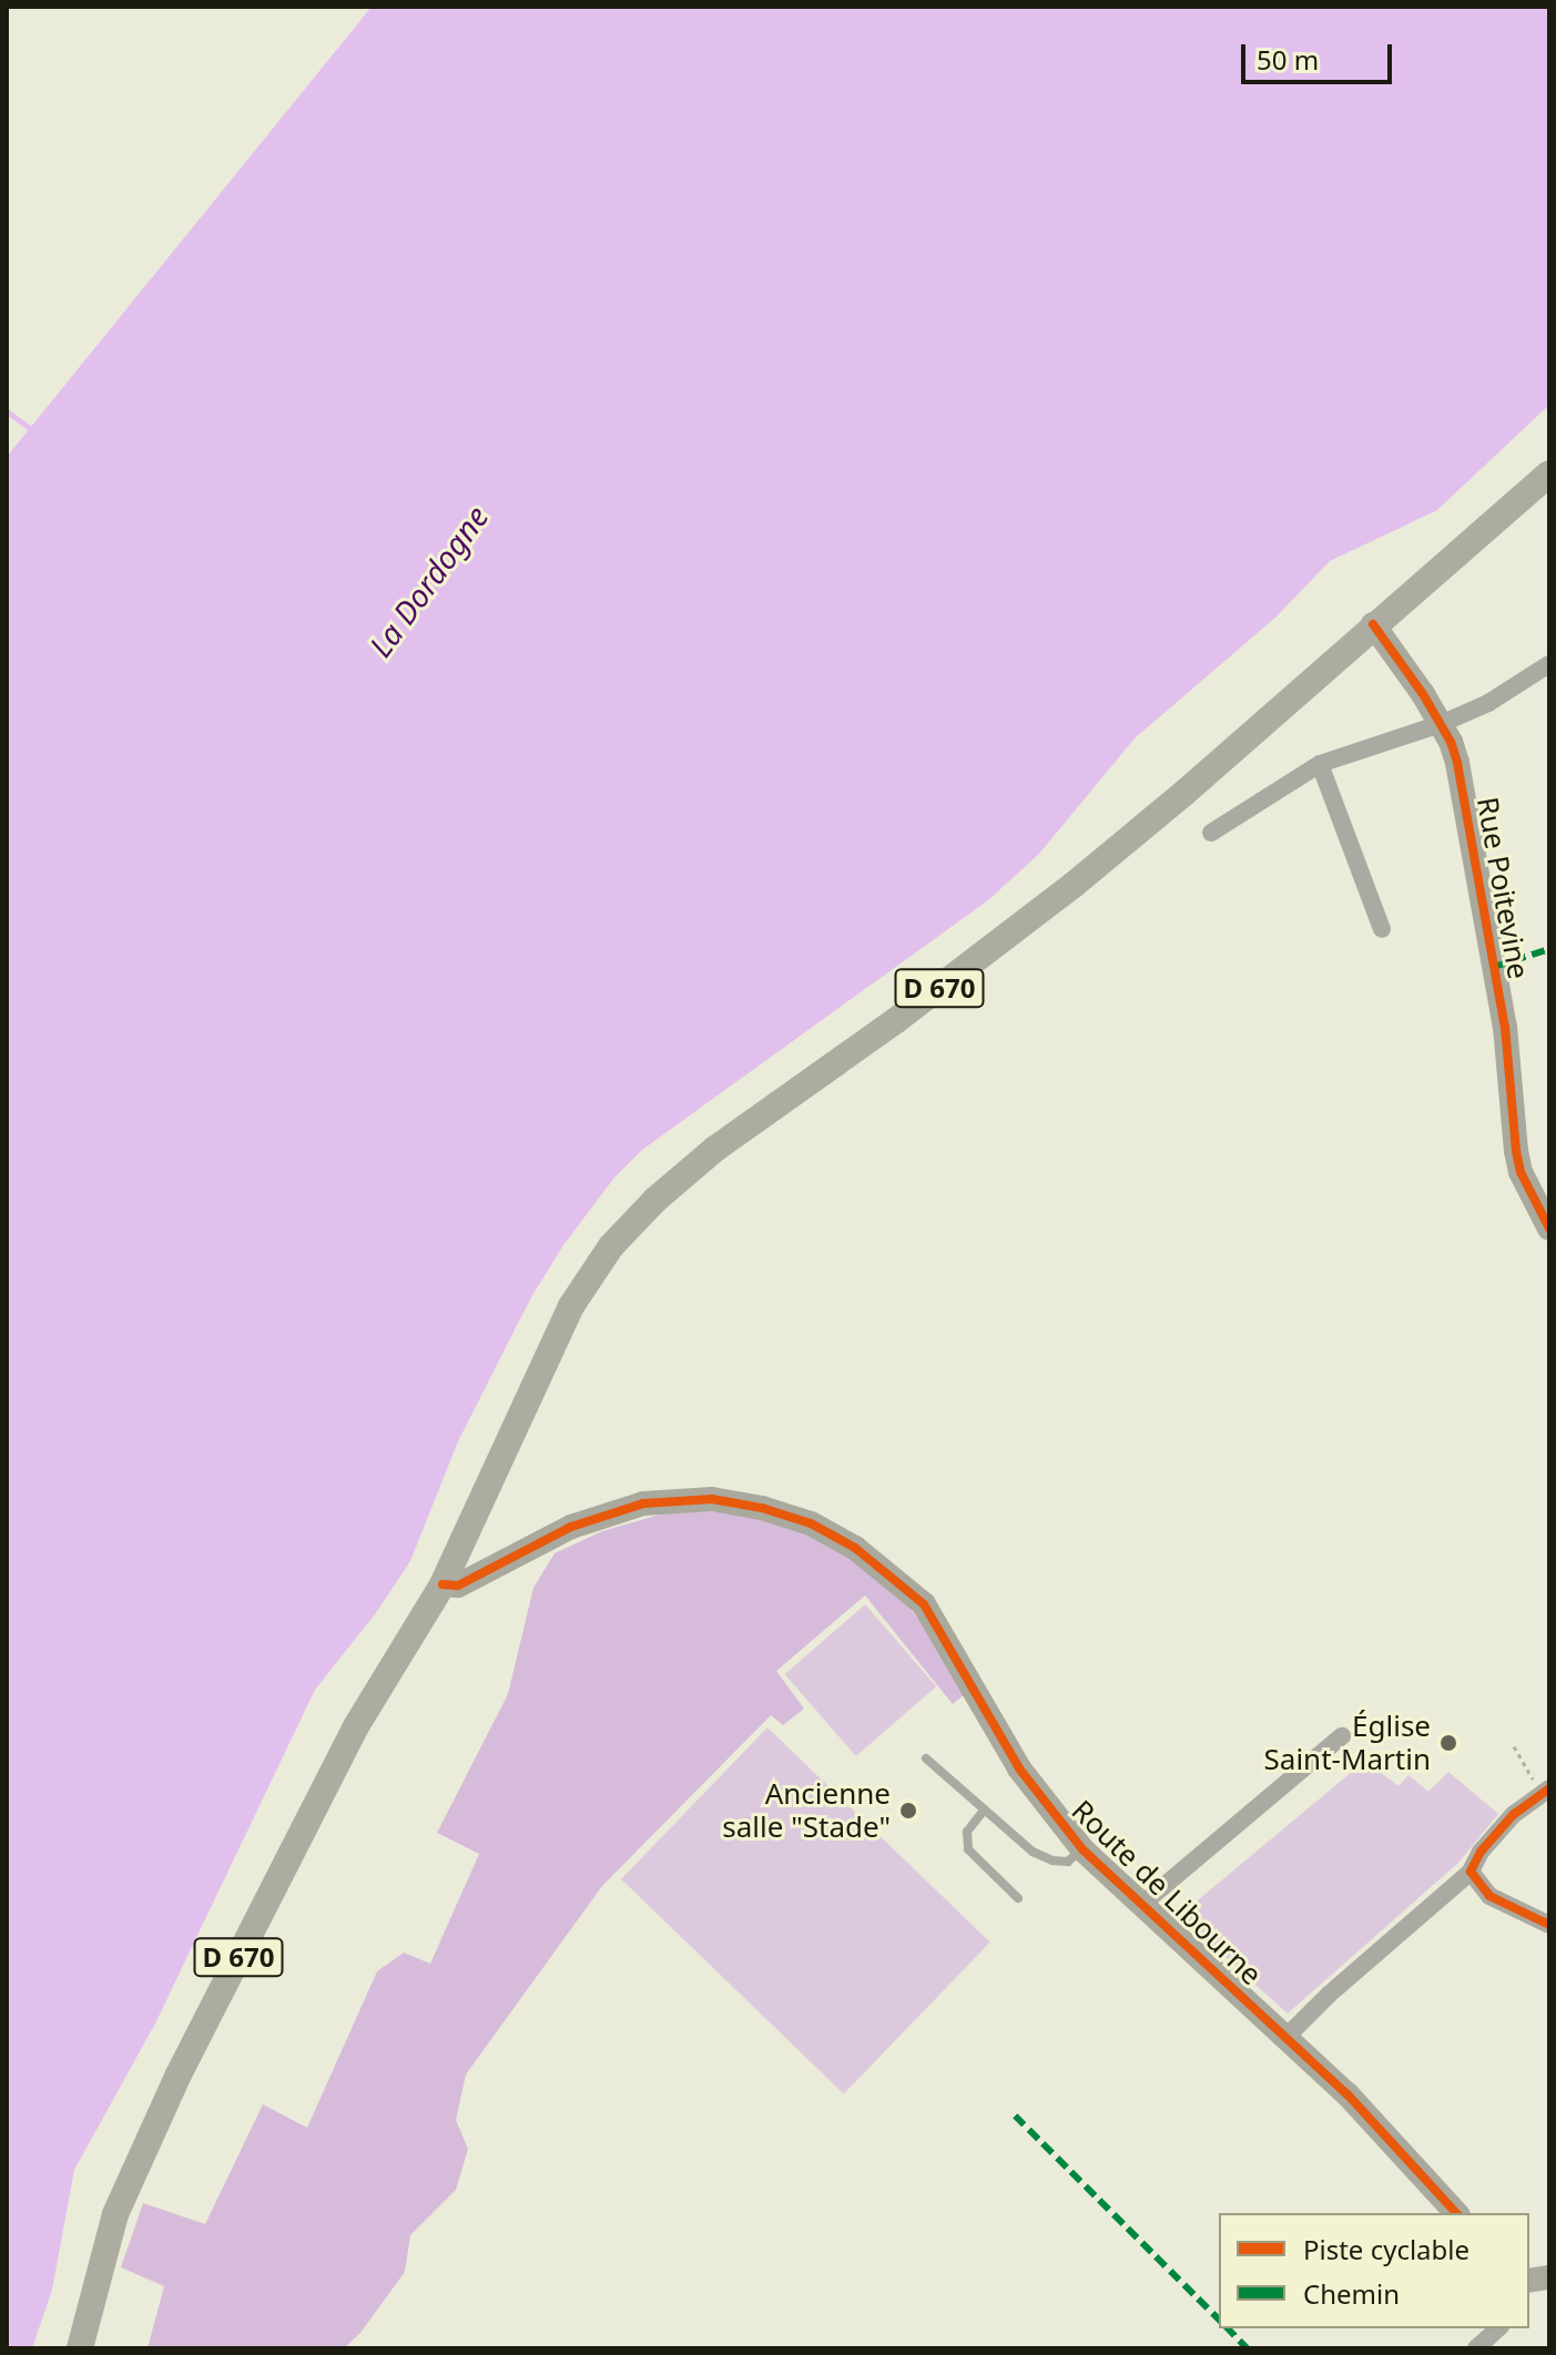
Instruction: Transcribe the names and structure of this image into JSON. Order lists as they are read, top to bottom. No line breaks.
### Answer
{"streets":{"main road":["D 670"],"street":["Rue Poitevine","Route de Libourne"]},"crossings":[["Rue Poitevine","D 670"],["D 670","Route de Libourne"]],"water":["La Dordogne"],"places":["Église Saint-Martin","Ancienne salle \"Stade\""],"legend":["Piste cyclable","Chemin"],"scale_bar":"50 m"}
